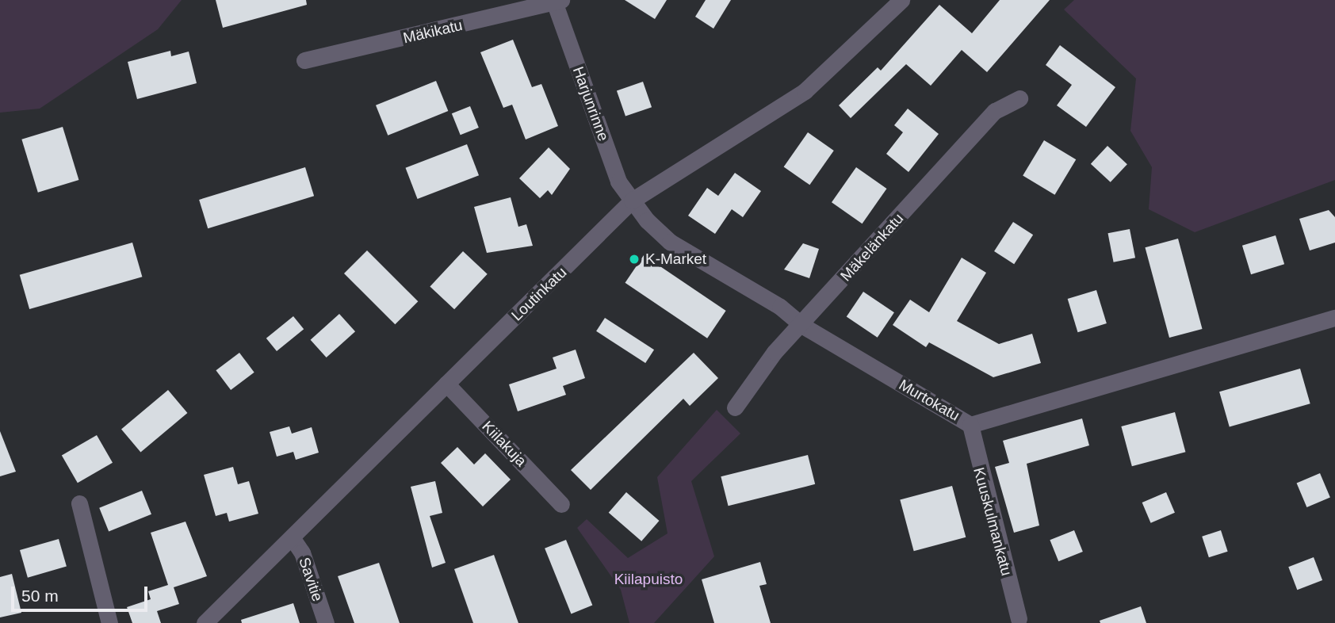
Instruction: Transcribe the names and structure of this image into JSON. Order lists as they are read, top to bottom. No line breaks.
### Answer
{"streets":{"street":["Mäkikatu","Harjunrinne","Mäkelänkatu","Loutinkatu","Murtokatu","Kiilakuja","Kuuskulmankatu","Savitie"]},"crossings":[["Mäkikatu","Harjunrinne"],["Harjunrinne","Loutinkatu"],["Harjunrinne","Murtokatu"],["Mäkelänkatu","Murtokatu"],["Loutinkatu","Murtokatu"],["Loutinkatu","Kiilakuja"],["Loutinkatu","Savitie"],["Murtokatu","Kuuskulmankatu"]],"parks":["Kiilapuisto"],"places":["K-Market"],"scale_bar":"50 m"}
